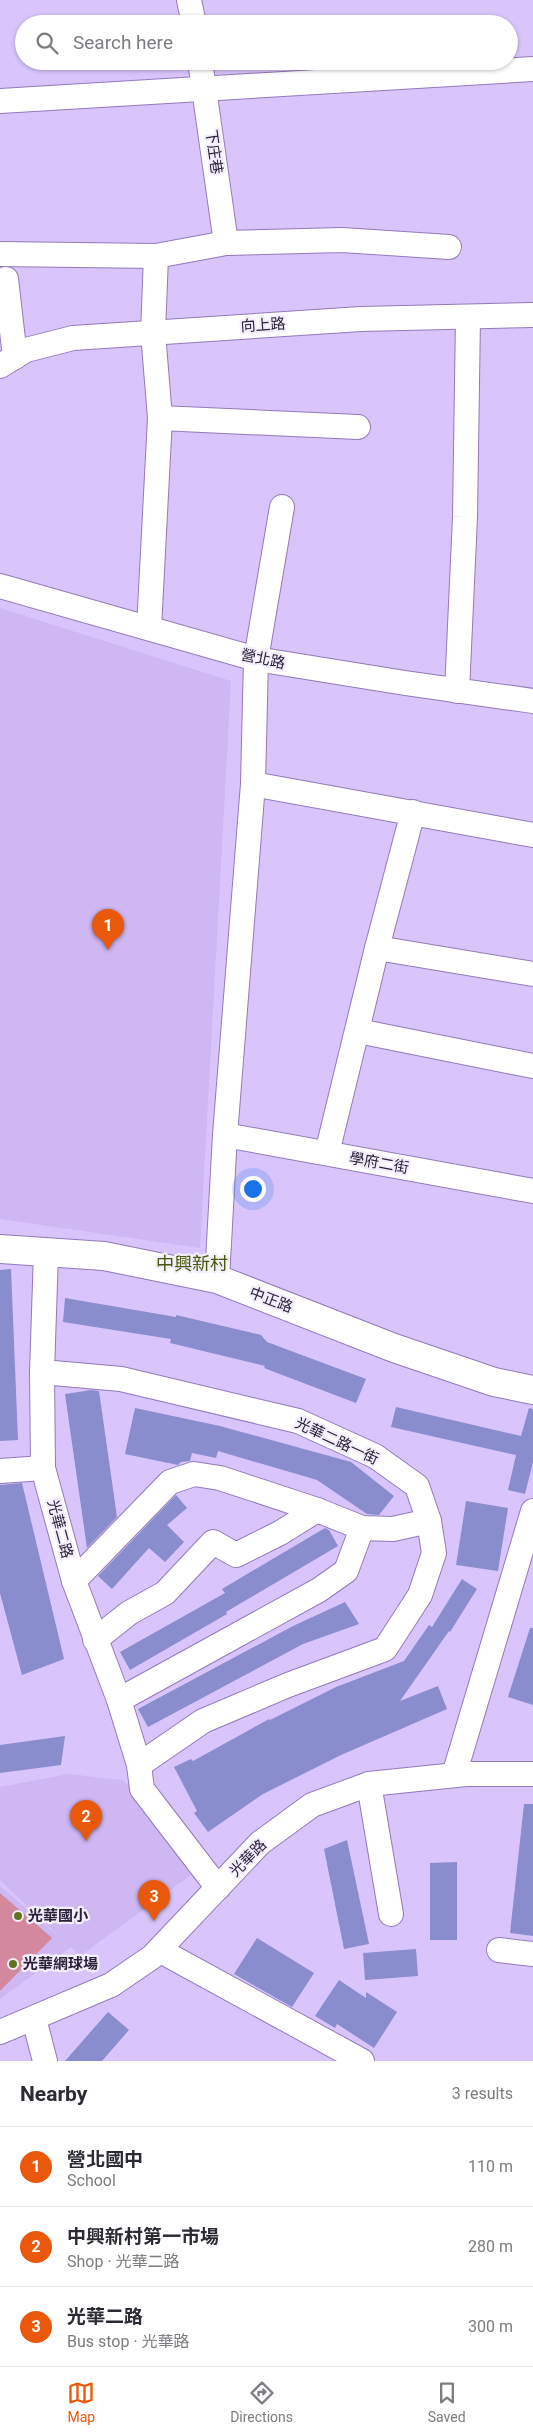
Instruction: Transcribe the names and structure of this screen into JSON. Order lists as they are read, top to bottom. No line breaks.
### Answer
{"streets":{"main road":["中正路"],"street":["下庄巷","向上路","營北路","學府二街","光華二路一街","光華二路","光華路"]},"crossings":[["中正路","光華二路"],["光華二路一街","光華二路"],["光華二路","光華路"]],"districts":["中興新村"],"places":["光華國小","光華網球場"],"page":{"search":"Search here","pins":["1","2","3"],"heading":["Nearby","3 results"],"list":[{"mark":"1","name":"營北國中","note":"School","value":"110 m"},{"mark":"2","name":"中興新村第一市場","note":"Shop · 光華二路","value":"280 m"},{"mark":"3","name":"光華二路","note":"Bus stop · 光華路","value":"300 m"}],"nav":["Map","Directions","Saved"]}}
